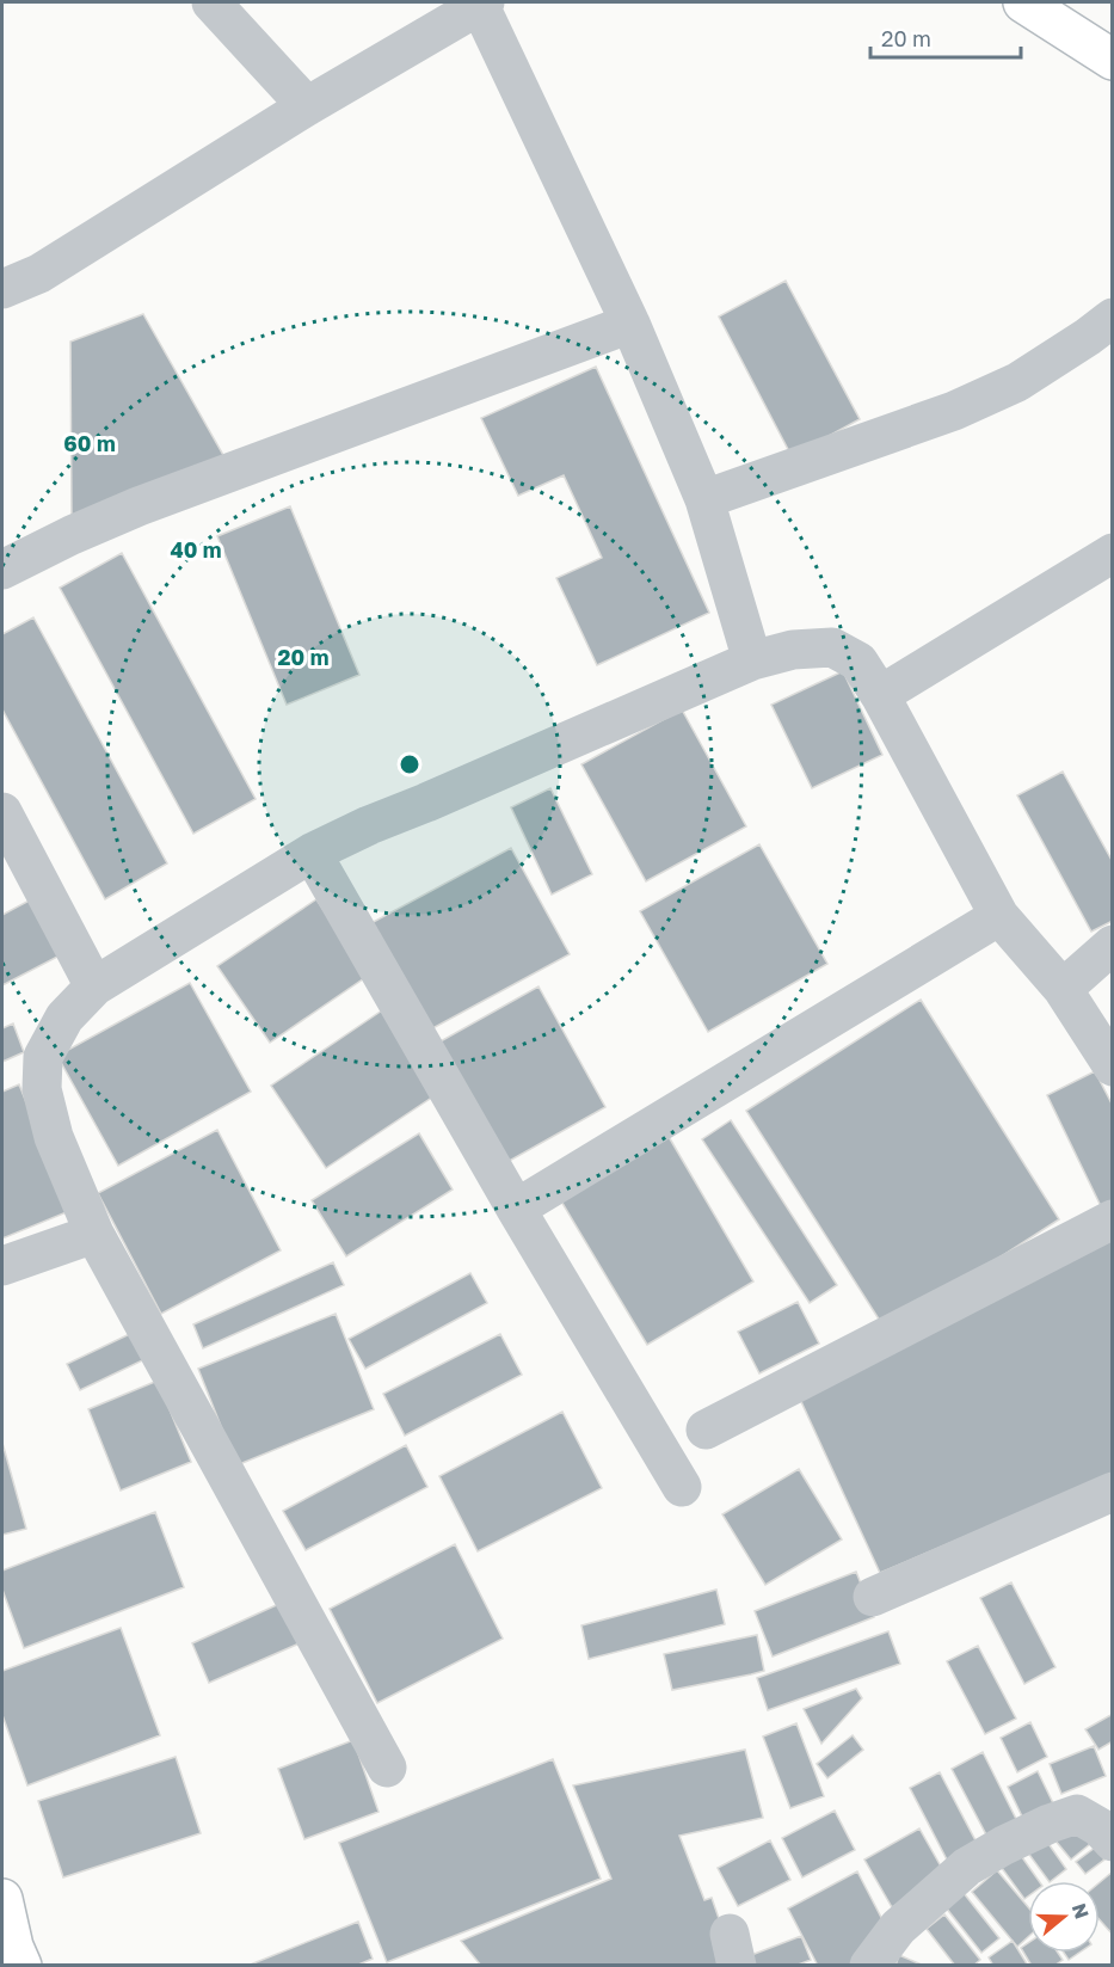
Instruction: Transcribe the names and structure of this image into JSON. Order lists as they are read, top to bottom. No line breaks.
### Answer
{"scale_bar":"20 m","north":"right","rings":["60 m","40 m","20 m"]}
